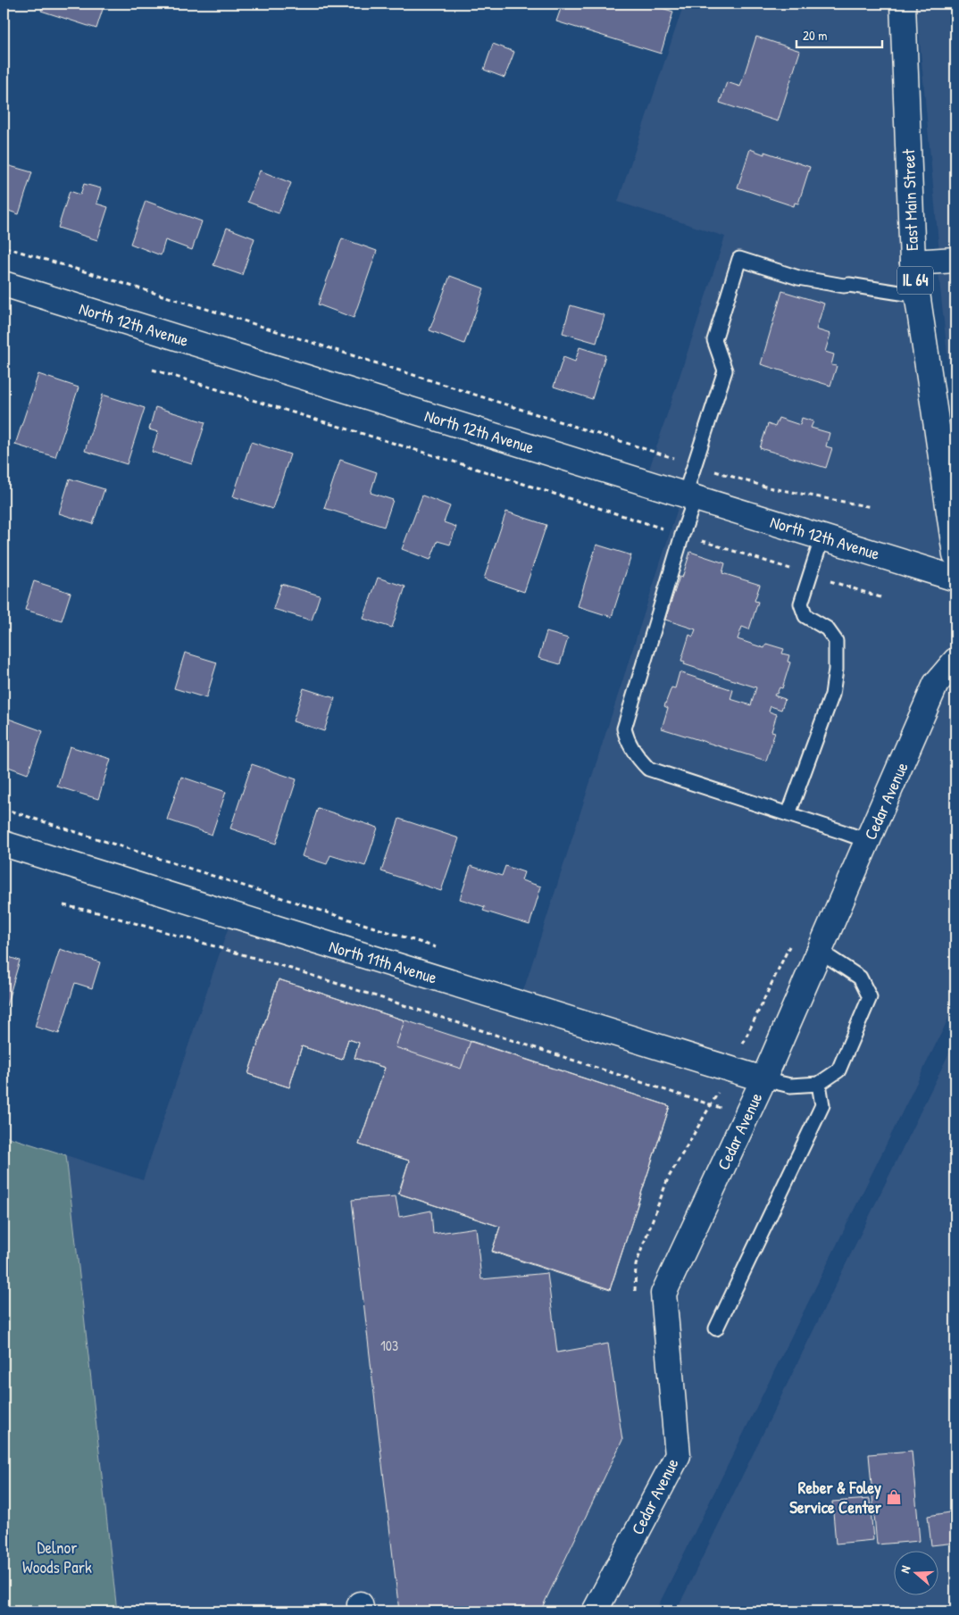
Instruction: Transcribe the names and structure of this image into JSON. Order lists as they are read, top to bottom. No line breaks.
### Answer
{"streets":{"street":["East Main Street","IL 64","North 12th Avenue","Cedar Avenue","North 11th Avenue"]},"crossings":[["Cedar Avenue","North 11th Avenue"]],"parks":["Delnor Woods Park"],"places":{"shop":["Reber & Foley Service Center"]},"house_numbers":["103"],"scale_bar":"20 m","north":"left"}
